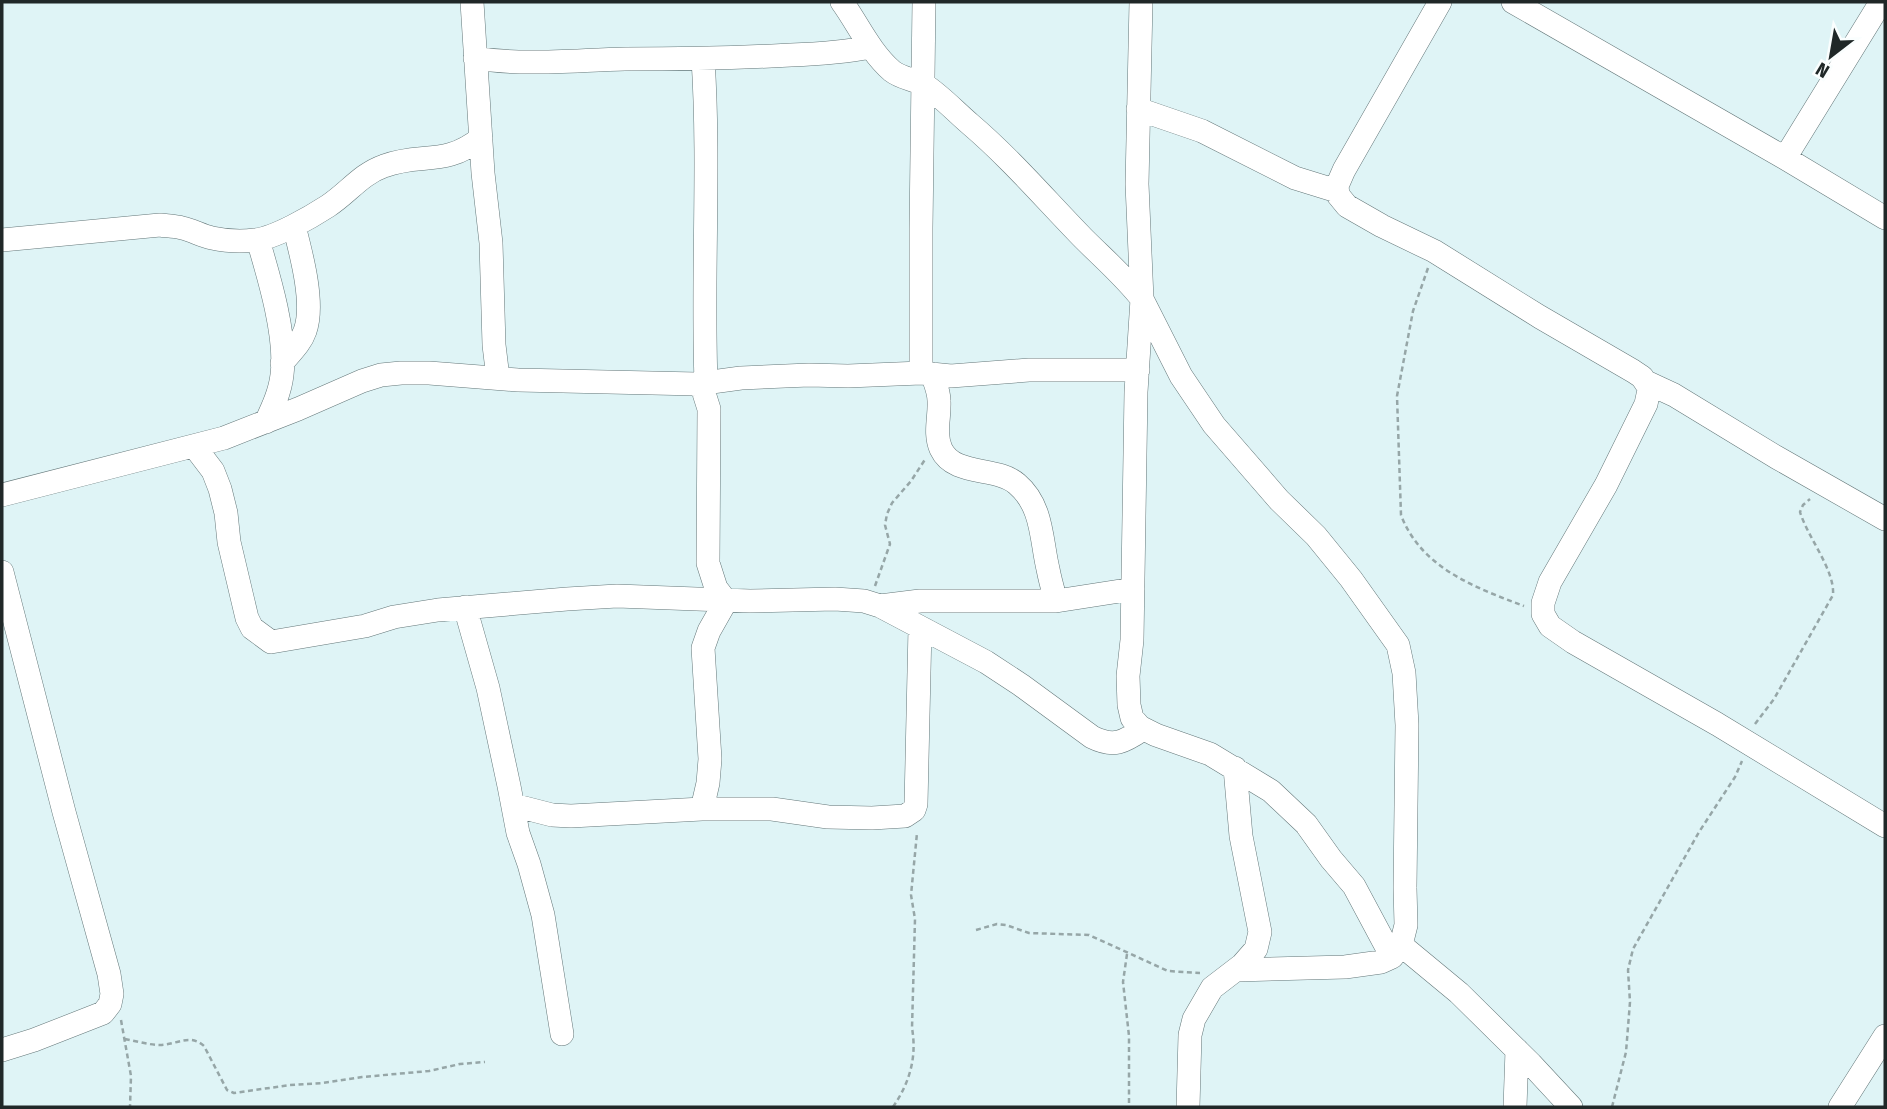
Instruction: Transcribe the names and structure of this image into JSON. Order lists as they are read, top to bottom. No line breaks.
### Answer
{"north":"bottom left"}
